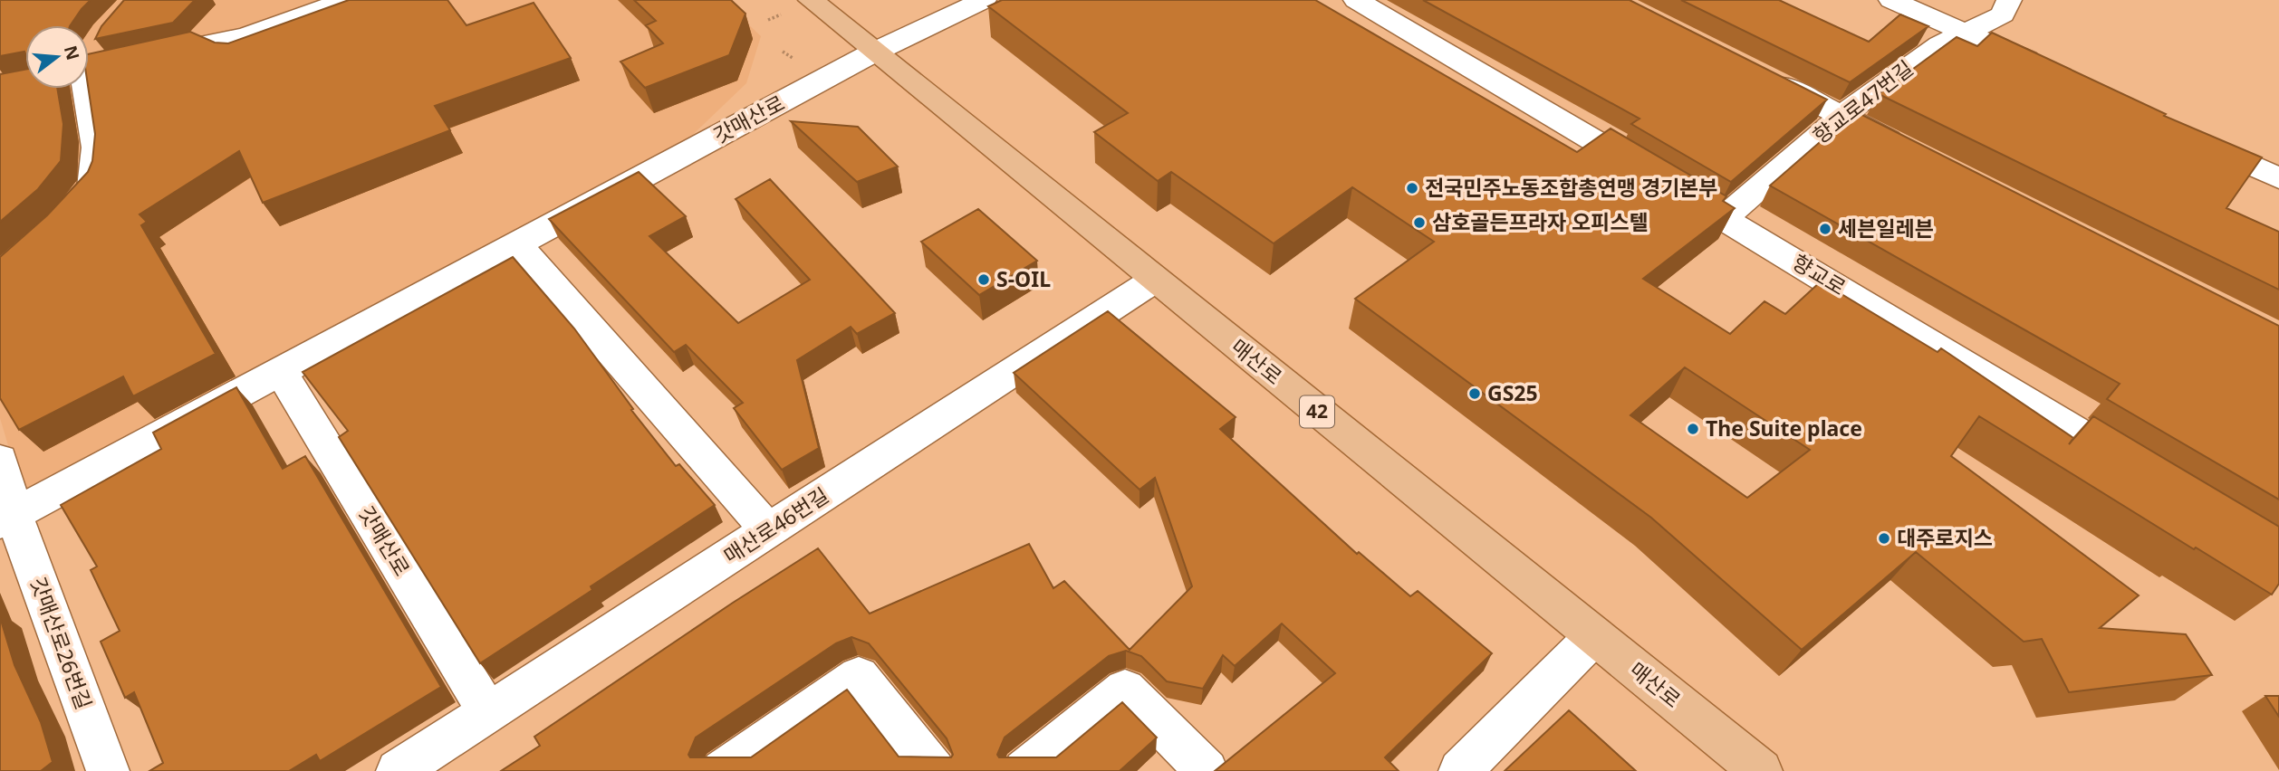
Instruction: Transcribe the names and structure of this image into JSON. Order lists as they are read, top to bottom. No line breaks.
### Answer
{"streets":{"main road":["매산로","42"],"street":["향교로47번길","갓매산로","향교로","매산로46번길","갓매산로26번길"]},"crossings":[["향교로47번길","향교로"],["갓매산로","매산로"],["갓매산로","매산로46번길"],["갓매산로","갓매산로26번길"],["매산로","매산로46번길"]],"places":["전국민주노동조합총연맹 경기본부","삼호골든프라자 오피스텔","세븐일레븐","S-OIL","GS25","The Suite place","대주로지스"],"north":"right"}
